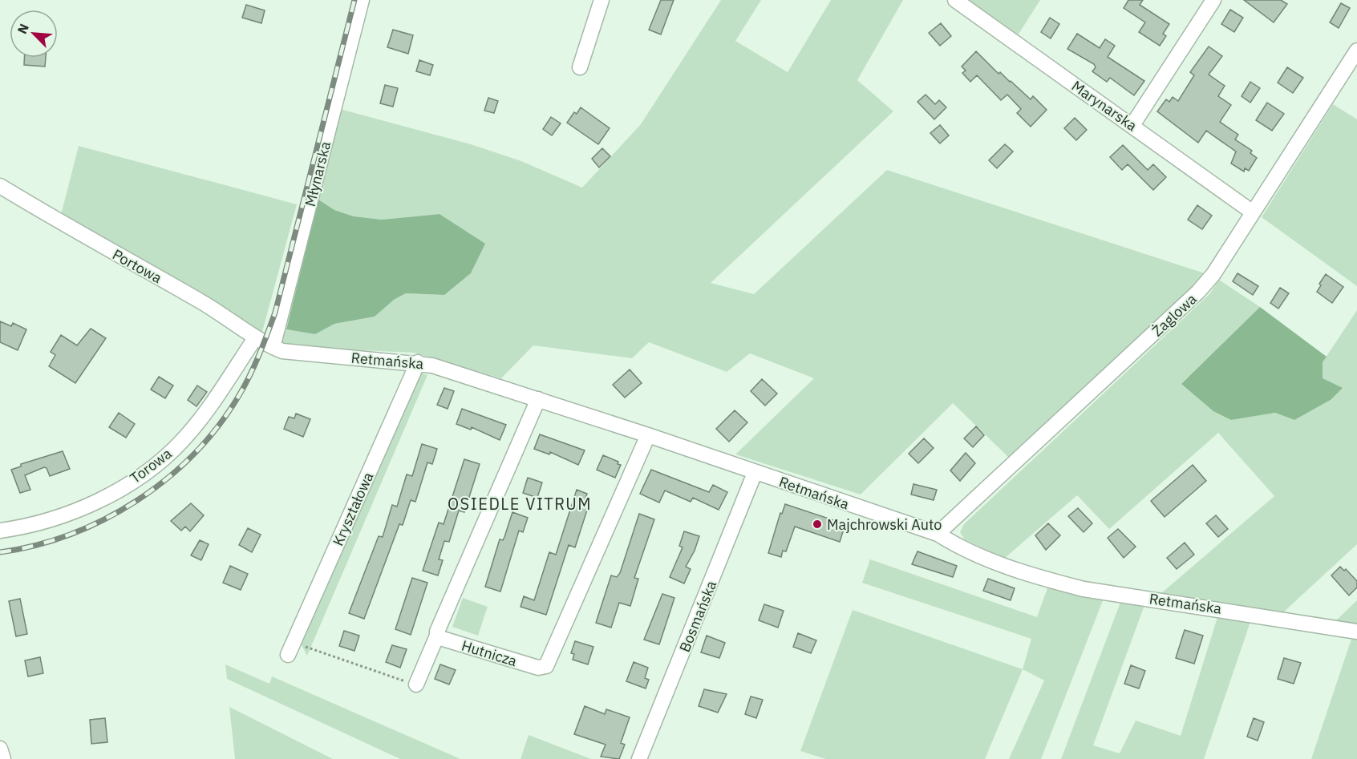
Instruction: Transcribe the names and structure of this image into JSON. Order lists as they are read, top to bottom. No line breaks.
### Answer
{"streets":{"street":["Marynarska","Młynarska","Portowa","Żaglowa","Retmańska","Torowa","Kryształowa","Bosmańska","Hutnicza"]},"crossings":[["Marynarska","Żaglowa"],["Młynarska","Portowa"],["Młynarska","Retmańska"],["Portowa","Retmańska"],["Portowa","Torowa"],["Żaglowa","Retmańska"],["Retmańska","Kryształowa"],["Retmańska","Bosmańska"],["Retmańska","Hutnicza"]],"districts":["OSIEDLE VITRUM"],"places":["Majchrowski Auto"],"north":"top left"}
